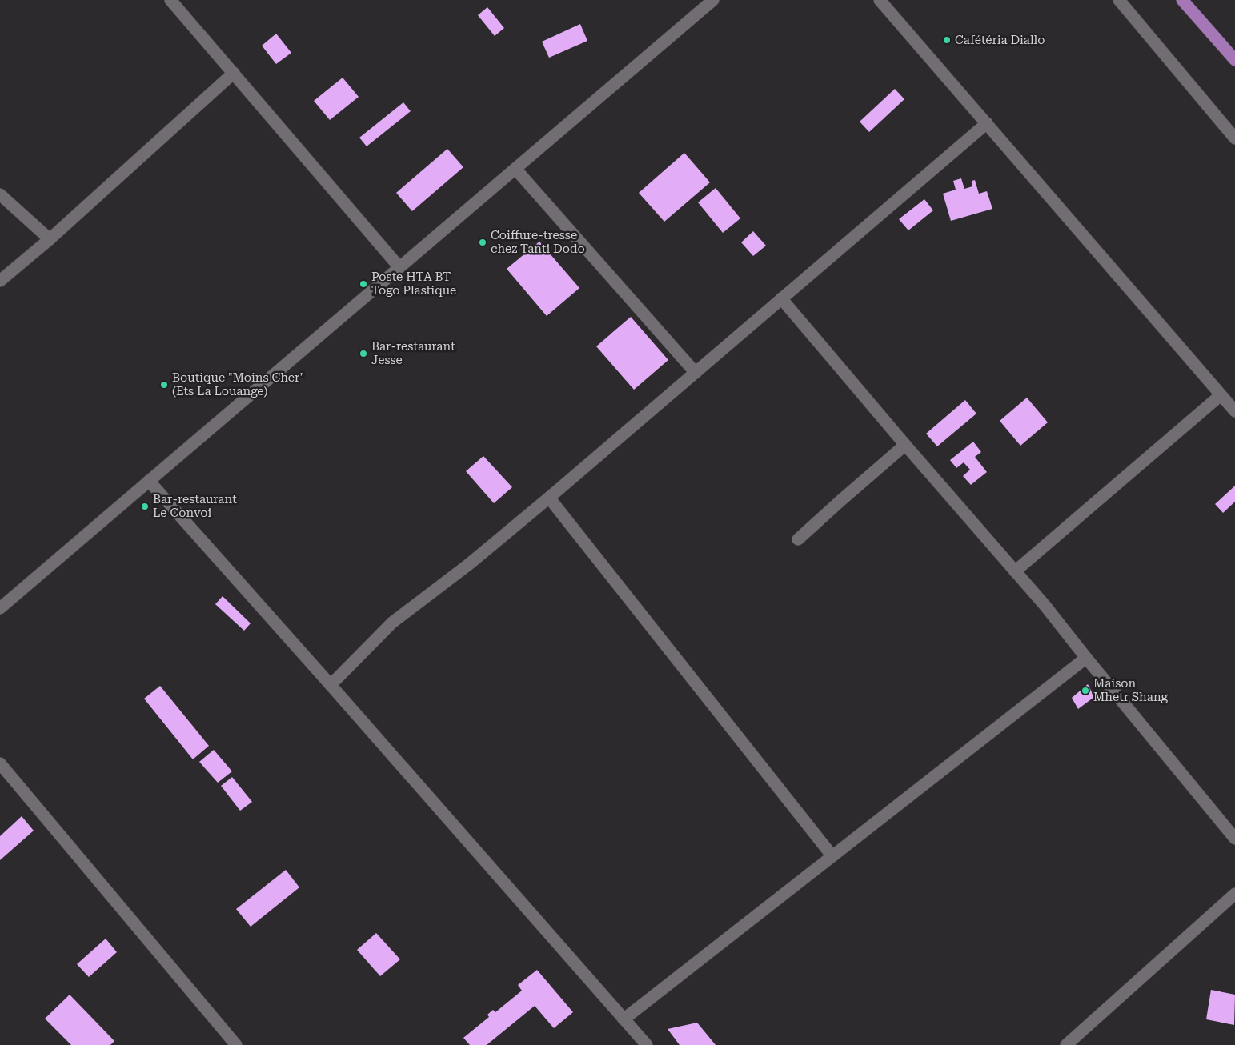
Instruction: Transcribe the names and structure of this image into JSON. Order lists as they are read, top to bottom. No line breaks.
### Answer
{"places":["Cafétéria Diallo","Coiffure-tresse chez Tanti Dodo","Poste HTA BT Togo Plastique","Bar-restaurant Jesse","Boutique \"Moins Cher\" (Ets La Louange)","Bar-restaurant Le Convoi","Maison Mhetr Shang"]}
